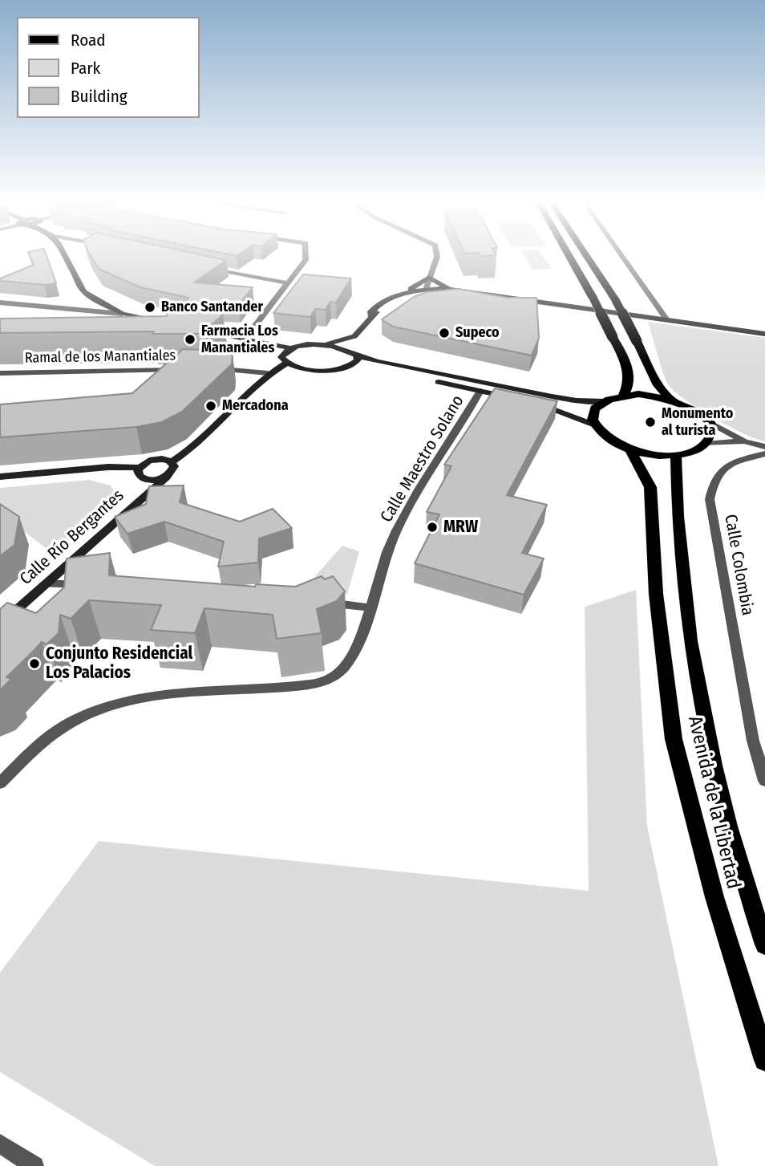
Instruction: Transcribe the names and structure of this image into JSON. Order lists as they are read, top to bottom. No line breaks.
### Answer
{"streets":{"main road":["Calle Río Bergantes","Avenida de la Libertad"],"street":["Ramal de los Manantiales","Calle Maestro Solano","Calle Colombia"]},"places":["Banco Santander","Supeco","Farmacia Los Manantiales","Mercadona","Monumento al turista","MRW","Conjunto Residencial Los Palacios"],"legend":["Road","Park","Building"]}
